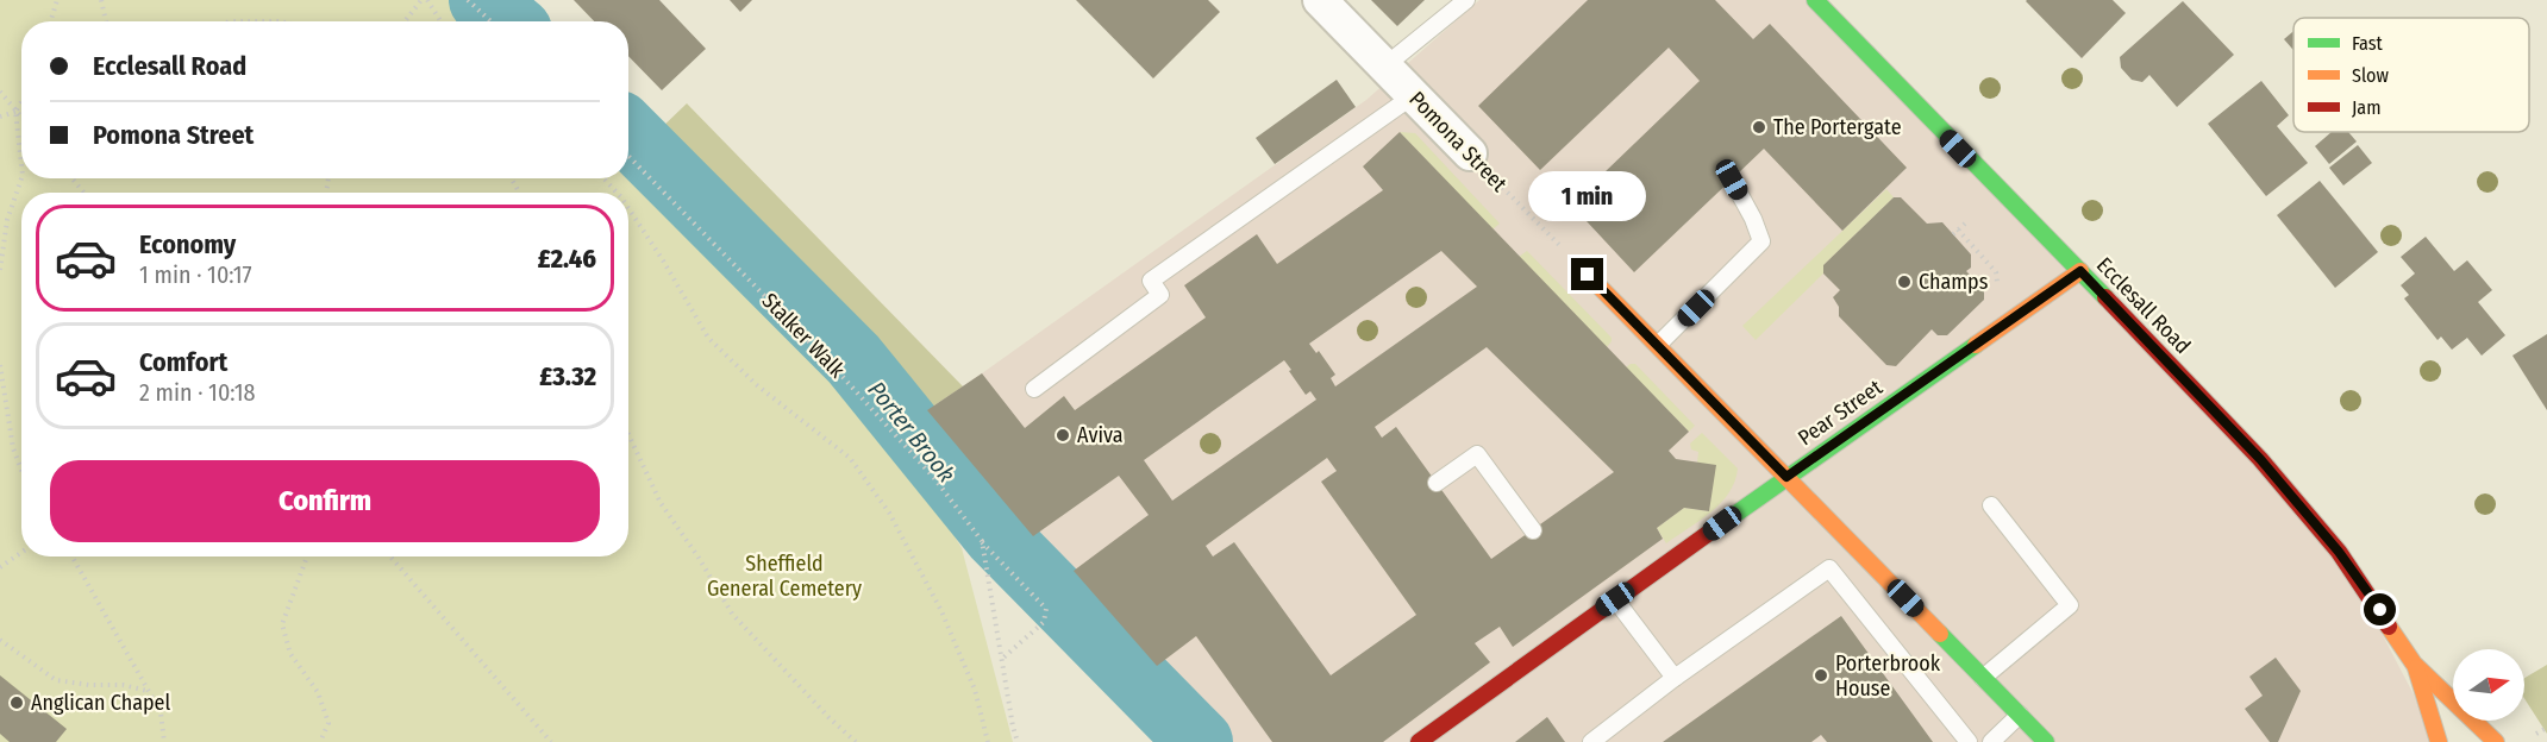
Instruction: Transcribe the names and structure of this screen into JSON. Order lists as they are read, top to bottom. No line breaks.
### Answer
{"streets":{"street":["Pomona Street","Ecclesall Road","Pear Street"],"path":["Stalker Walk"]},"crossings":[["Ecclesall Road","Pear Street"]],"water":["Porter Brook"],"parks":["Sheffield General Cemetery"],"places":["The Portergate","Champs","Aviva","Porterbrook House","Anglican Chapel"],"legend":["Fast","Slow","Jam"],"north":"right","page":{"banner":["Ecclesall Road","Pomona Street"],"bubble":"1 min","list":[{"name":"Economy","note":"1 min · 10:17","value":"£2.46"},{"name":"Comfort","note":"2 min · 10:18","value":"£3.32"}],"buttons":"Confirm"}}
